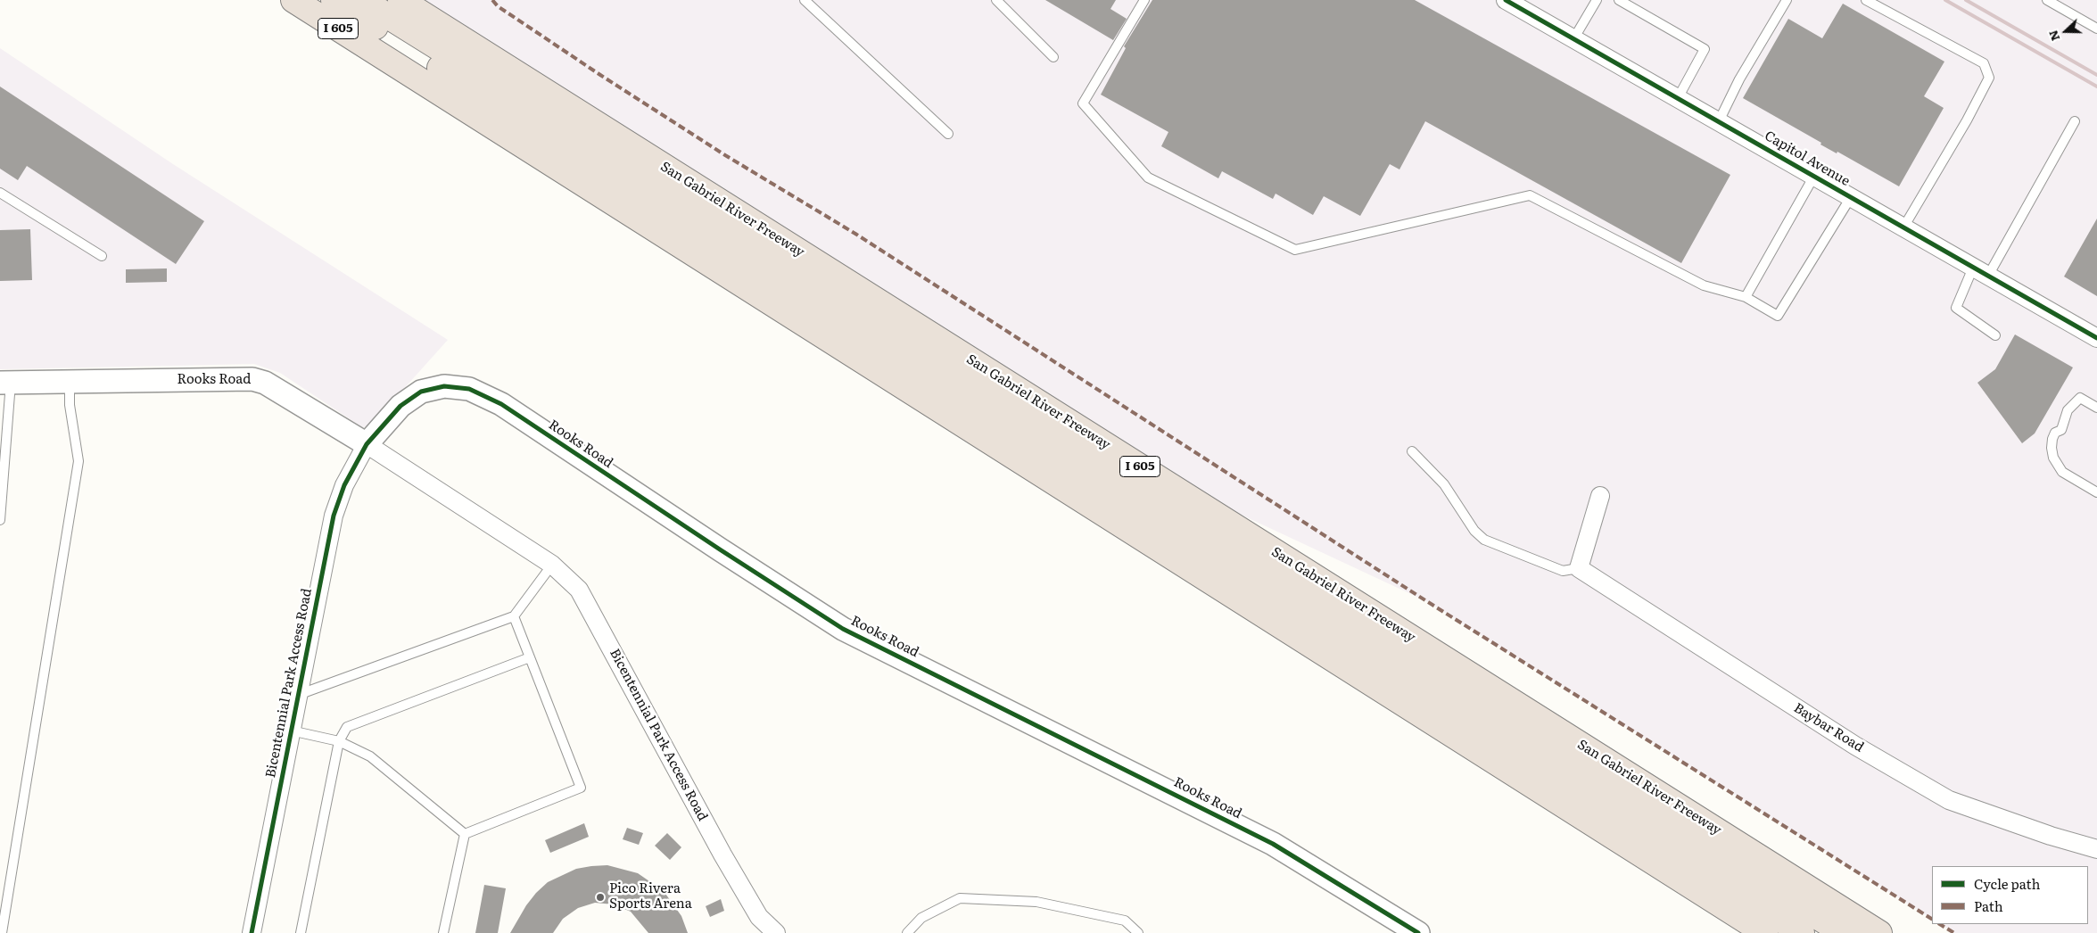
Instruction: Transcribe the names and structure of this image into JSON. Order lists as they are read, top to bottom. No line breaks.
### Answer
{"streets":{"highway":["I 605","San Gabriel River Freeway"],"street":["Capitol Avenue","Rooks Road","Bicentennial Park Access Road","Baybar Road"]},"crossings":[["Rooks Road","Bicentennial Park Access Road"]],"places":["Pico Rivera Sports Arena"],"legend":["Cycle path","Path"],"north":"left"}
